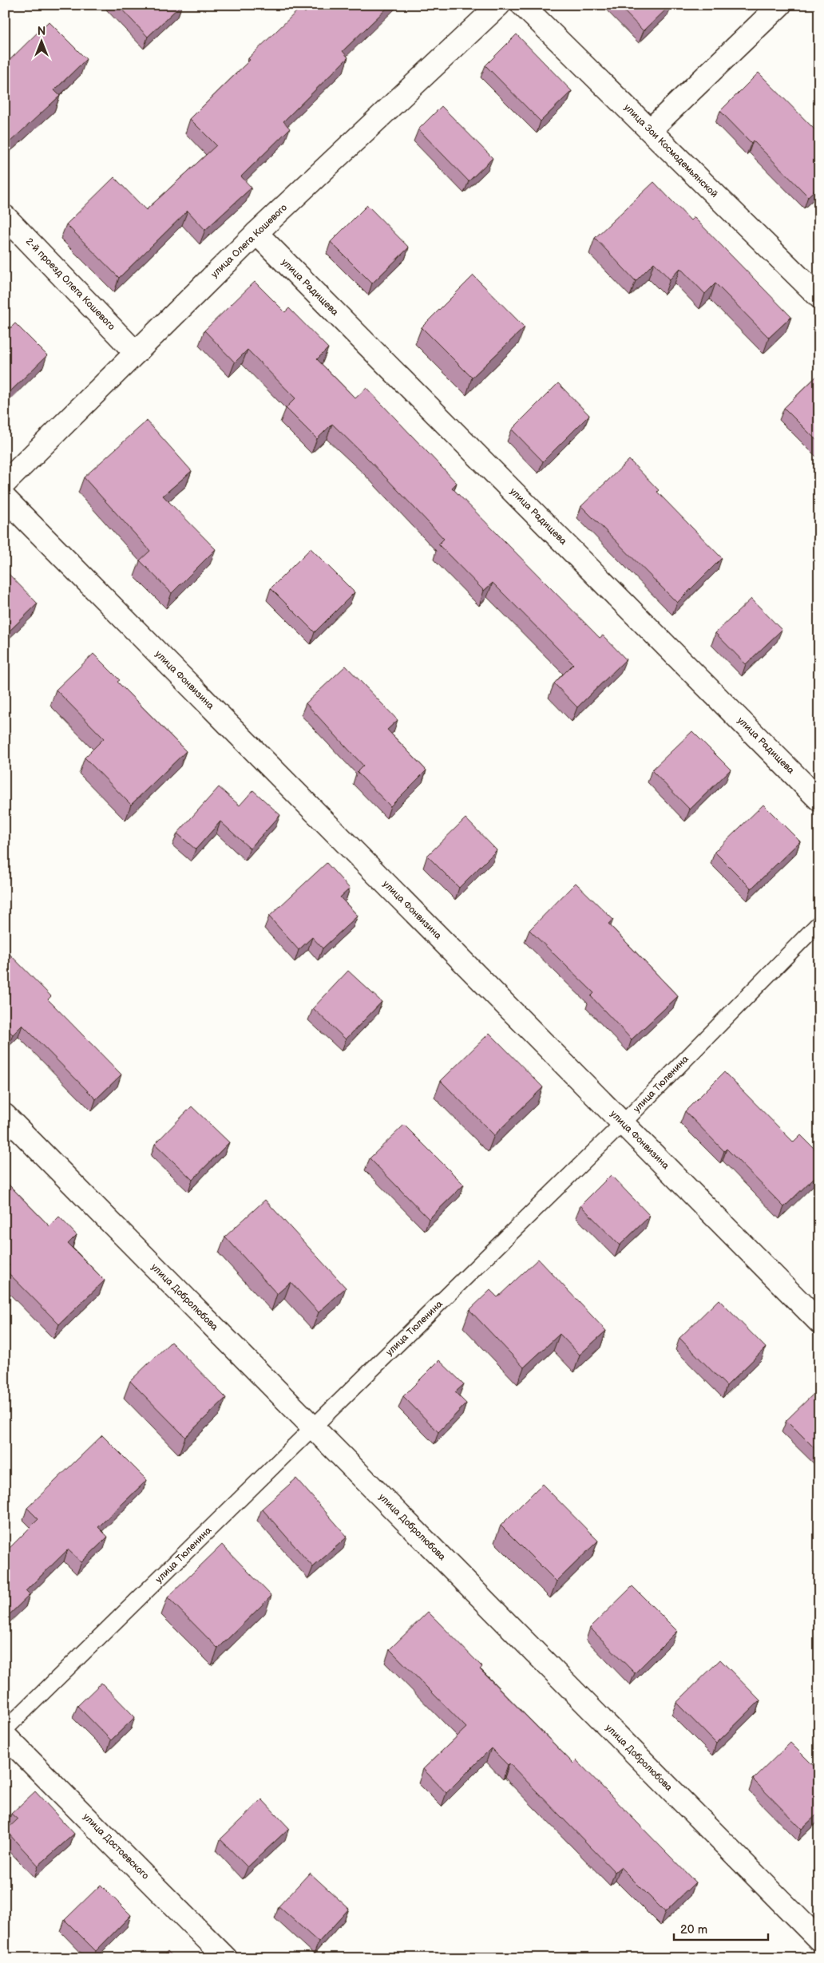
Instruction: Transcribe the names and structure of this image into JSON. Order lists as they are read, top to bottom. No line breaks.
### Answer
{"streets":{"street":["улица Зои Космодемьянской","улица Олега Кошевого","2-й проезд Олега Кошевого","улица Радищева","улица Фонвизина","улица Добролюбова","улица Достоевского"],"lane":["улица Тюленина"]},"crossings":[["улица Олега Кошевого","2-й проезд Олега Кошевого"],["улица Олега Кошевого","улица Радищева"],["улица Фонвизина","улица Тюленина"],["улица Тюленина","улица Добролюбова"]],"scale_bar":"20 m","north":"top"}
